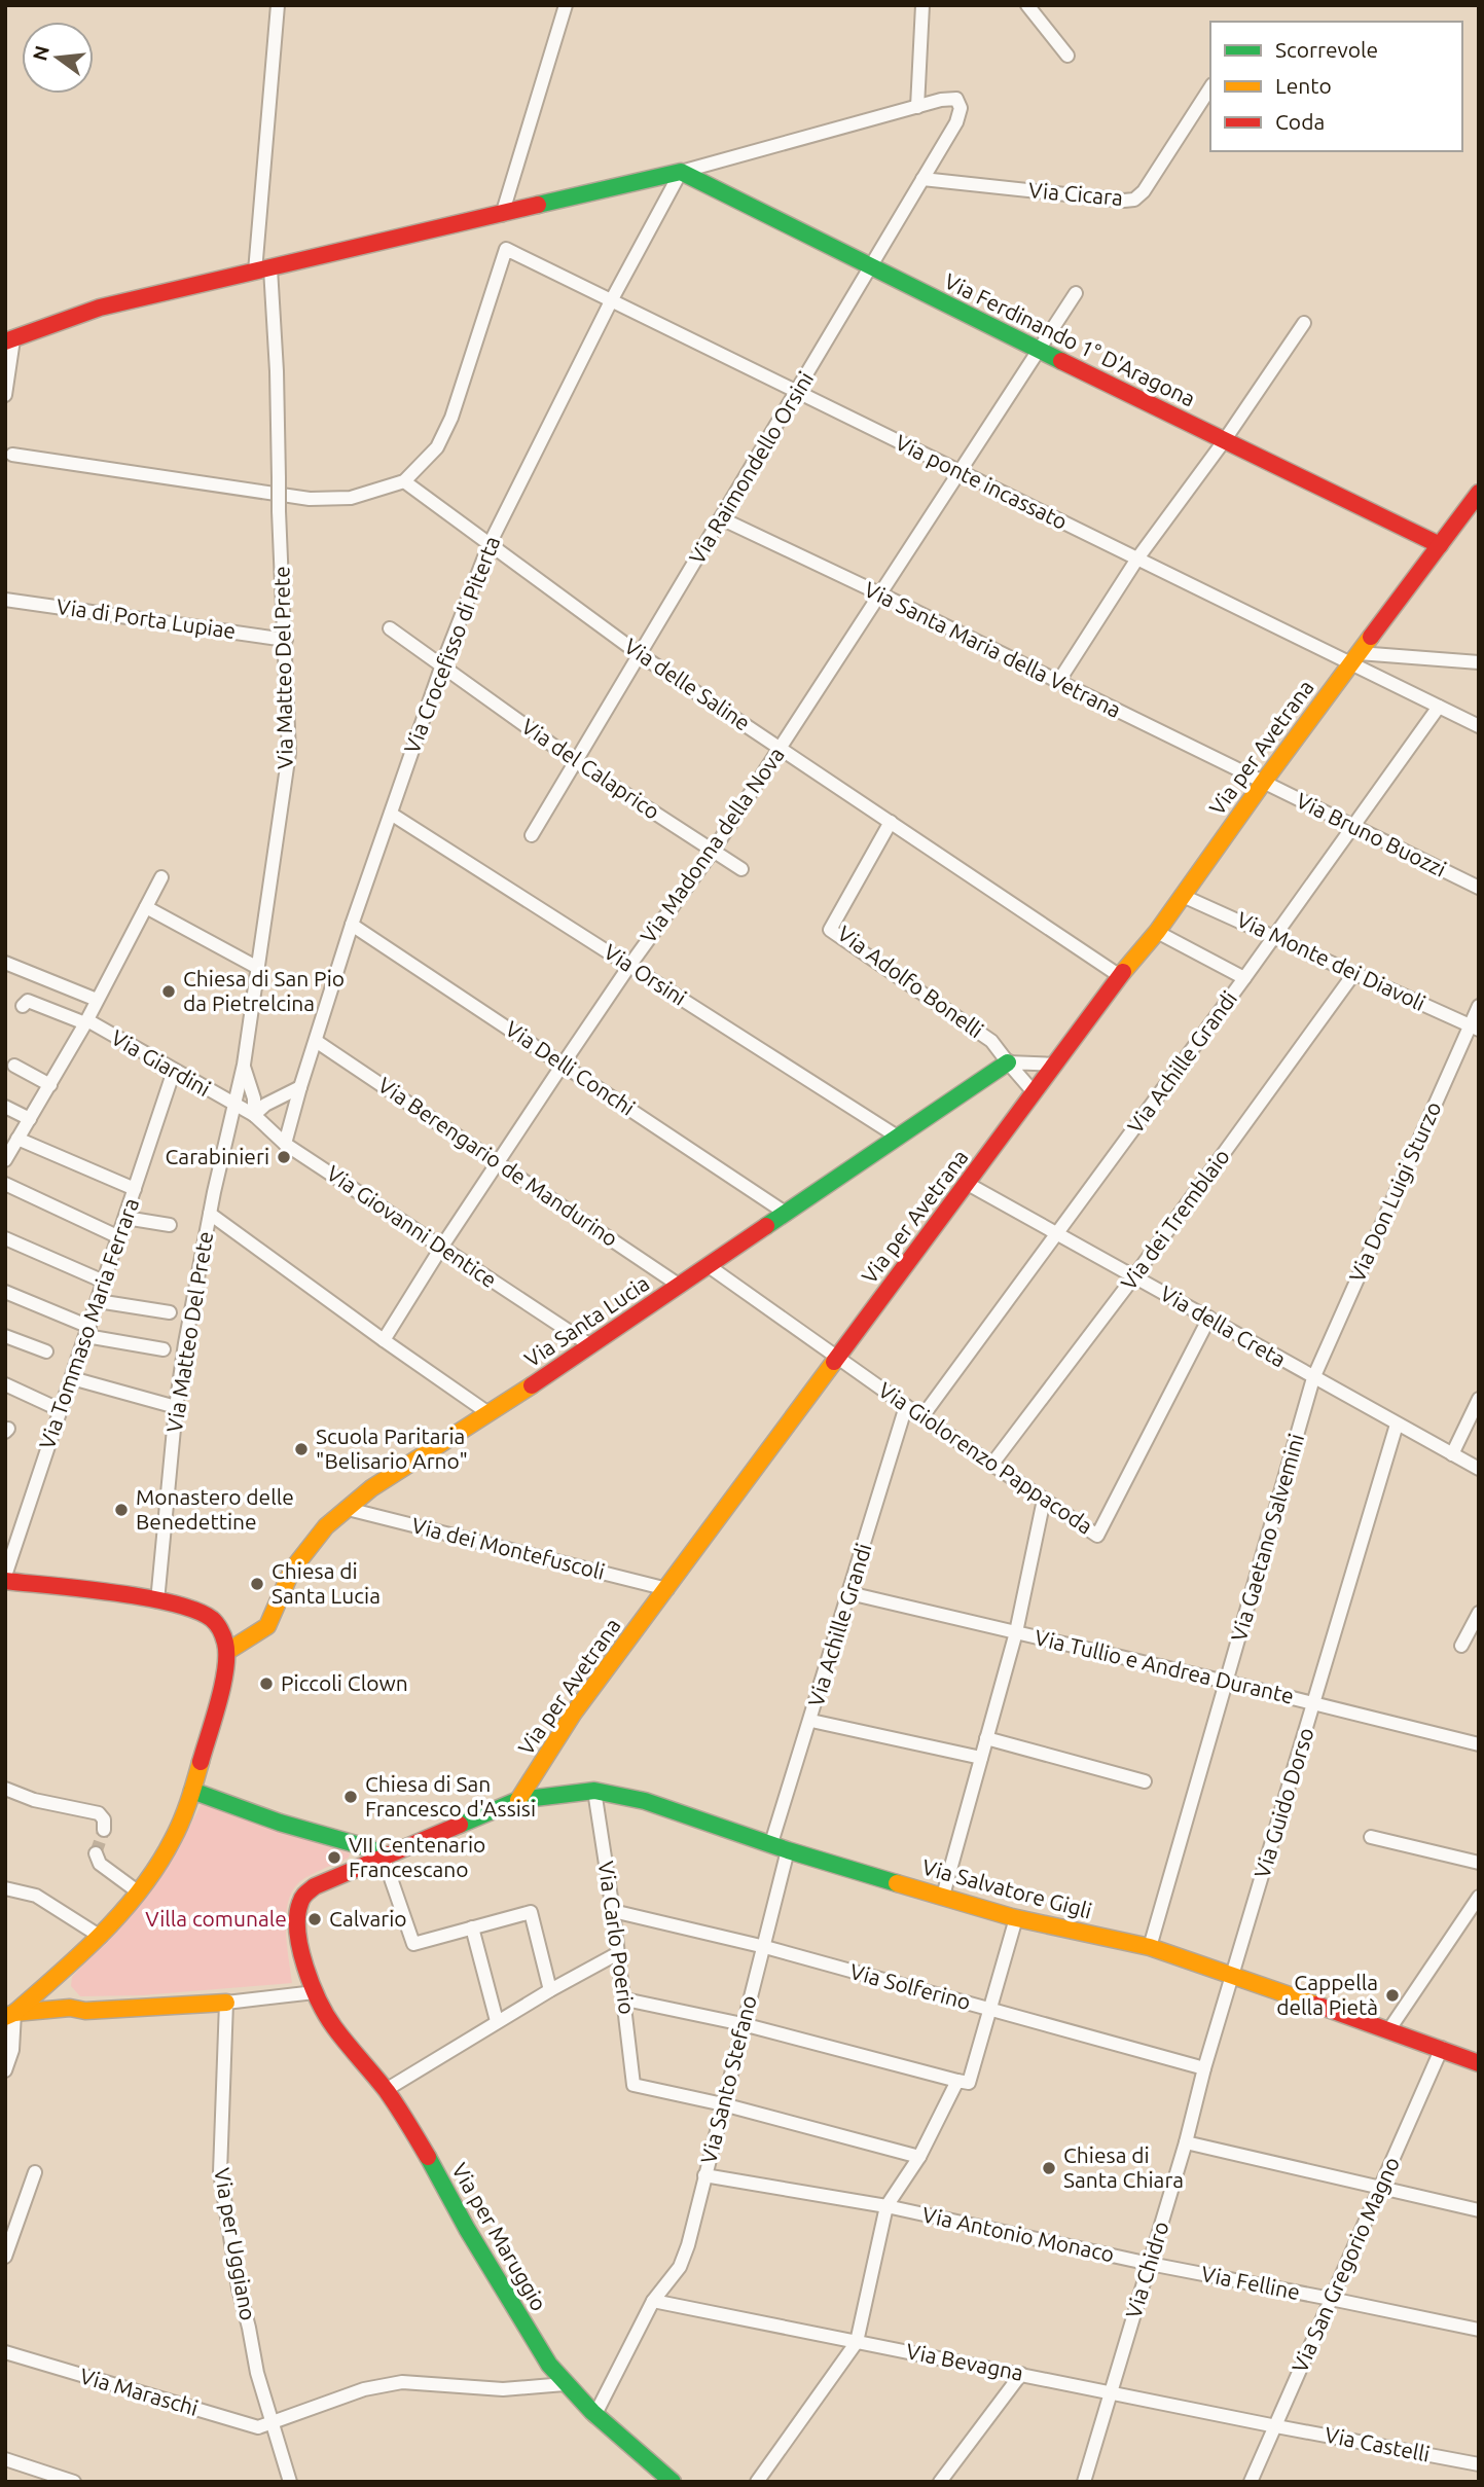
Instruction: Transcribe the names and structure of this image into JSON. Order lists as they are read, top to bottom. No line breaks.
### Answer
{"streets":{"street":["Via Cicara","Via Ferdinando 1° D'Aragona","Via Raimondello Orsini","Via ponte incassato","Via di Porta Lupiae","Via Crocefisso di Piterta","Via Santa Maria della Vetrana","Via Matteo Del Prete","Via delle Saline","Via per Avetrana","Via del Calaprico","Via Bruno Buozzi","Via Madonna della Nova","Via Monte dei Diavoli","Via Orsini","Via Adolfo Bonelli","Via Achille Grandi","Via Giardini","Via Delli Conchi","Via Berengario de Mandurino","Via Don Luigi Sturzo","Via dei Tremblaio","Via Giovanni Dentice","Via Santa Lucia","Via Tommaso Maria Ferrara","Via della Creta","Via Giolorenzo Pappacoda","Via Gaetano Salvemini","Via dei Montefuscoli","Via Tullio e Andrea Durante","Via Guido Dorso","Via Salvatore Gigli","Via Carlo Poerio","Via Solferino","Via Santo Stefano","Via Antonio Monaco","Via per Maruggio","Via per Uggiano","Via San Gregorio Magno","Via Chidro","Via Felline","Via Bevagna","Via Maraschi","Via Castelli"]},"crossings":[["Via Cicara","Via Raimondello Orsini"],["Via Ferdinando 1° D'Aragona","Via Raimondello Orsini"],["Via Ferdinando 1° D'Aragona","Via Crocefisso di Piterta"],["Via Ferdinando 1° D'Aragona","Via per Avetrana"],["Via Ferdinando 1° D'Aragona","Via Madonna della Nova"],["Via Raimondello Orsini","Via ponte incassato"],["Via Raimondello Orsini","Via Santa Maria della Vetrana"],["Via Raimondello Orsini","Via delle Saline"],["Via Raimondello Orsini","Via del Calaprico"],["Via ponte incassato","Via Crocefisso di Piterta"],["Via ponte incassato","Via delle Saline"],["Via ponte incassato","Via per Avetrana"],["Via ponte incassato","Via Madonna della Nova"],["Via ponte incassato","Via Achille Grandi"],["Via di Porta Lupiae","Via Matteo Del Prete"],["Via Crocefisso di Piterta","Via delle Saline"],["Via Crocefisso di Piterta","Via del Calaprico"],["Via Crocefisso di Piterta","Via Orsini"],["Via Crocefisso di Piterta","Via Delli Conchi"],["Via Crocefisso di Piterta","Via Berengario de Mandurino"],["Via Crocefisso di Piterta","Via Giovanni Dentice"],["Via Santa Maria della Vetrana","Via per Avetrana"],["Via Santa Maria della Vetrana","Via Bruno Buozzi"],["Via Santa Maria della Vetrana","Via Madonna della Nova"],["Via Matteo Del Prete","Via Giardini"],["Via Matteo Del Prete","Via Giovanni Dentice"],["Via delle Saline","Via per Avetrana"],["Via delle Saline","Via Madonna della Nova"],["Via delle Saline","Via Adolfo Bonelli"],["Via per Avetrana","Via Bruno Buozzi"],["Via per Avetrana","Via Monte dei Diavoli"],["Via per Avetrana","Via della Creta"],["Via per Avetrana","Via Giolorenzo Pappacoda"],["Via per Avetrana","Via dei Montefuscoli"],["Via per Avetrana","Via Salvatore Gigli"],["Via del Calaprico","Via Madonna della Nova"],["Via Bruno Buozzi","Via Achille Grandi"],["Via Madonna della Nova","Via Orsini"],["Via Madonna della Nova","Via Delli Conchi"],["Via Madonna della Nova","Via Berengario de Mandurino"],["Via Madonna della Nova","Via Giovanni Dentice"],["Via Monte dei Diavoli","Via Achille Grandi"],["Via Monte dei Diavoli","Via Don Luigi Sturzo"],["Via Monte dei Diavoli","Via dei Tremblaio"],["Via Orsini","Via Santa Lucia"],["Via Adolfo Bonelli","Via Santa Lucia"],["Via Achille Grandi","Via della Creta"],["Via Achille Grandi","Via Giolorenzo Pappacoda"],["Via Achille Grandi","Via Tullio e Andrea Durante"],["Via Achille Grandi","Via Salvatore Gigli"],["Via Giardini","Via Giovanni Dentice"],["Via Giardini","Via Tommaso Maria Ferrara"],["Via Delli Conchi","Via Santa Lucia"],["Via Berengario de Mandurino","Via Santa Lucia"],["Via Don Luigi Sturzo","Via della Creta"],["Via Don Luigi Sturzo","Via Gaetano Salvemini"],["Via dei Tremblaio","Via della Creta"],["Via dei Tremblaio","Via Giolorenzo Pappacoda"],["Via Giovanni Dentice","Via Santa Lucia"],["Via Santa Lucia","Via Giolorenzo Pappacoda"],["Via Santa Lucia","Via dei Montefuscoli"],["Via della Creta","Via Giolorenzo Pappacoda"],["Via della Creta","Via Gaetano Salvemini"],["Via della Creta","Via Guido Dorso"],["Via Gaetano Salvemini","Via Tullio e Andrea Durante"],["Via Gaetano Salvemini","Via Salvatore Gigli"],["Via Tullio e Andrea Durante","Via Guido Dorso"],["Via Guido Dorso","Via Salvatore Gigli"],["Via Guido Dorso","Via Chidro"],["Via Salvatore Gigli","Via Carlo Poerio"],["Via Salvatore Gigli","Via Santo Stefano"],["Via Salvatore Gigli","Via San Gregorio Magno"],["Via Salvatore Gigli","Via Chidro"],["Via Carlo Poerio","Via Solferino"],["Via Carlo Poerio","Via Santo Stefano"],["Via Solferino","Via Santo Stefano"],["Via Solferino","Via Chidro"],["Via Santo Stefano","Via Antonio Monaco"],["Via Santo Stefano","Via per Maruggio"],["Via Santo Stefano","Via Bevagna"],["Via Antonio Monaco","Via Chidro"],["Via Antonio Monaco","Via Felline"],["Via per Uggiano","Via Maraschi"],["Via San Gregorio Magno","Via Felline"],["Via San Gregorio Magno","Via Bevagna"],["Via San Gregorio Magno","Via Castelli"],["Via Chidro","Via Felline"],["Via Chidro","Via Bevagna"],["Via Bevagna","Via Castelli"]],"parks":["Villa comunale"],"places":["Chiesa di San Pio da Pietrelcina","Carabinieri","Scuola Paritaria \"Belisario Arno\"","Monastero delle Benedettine","Chiesa di Santa Lucia","Piccoli Clown","Chiesa di San Francesco d'Assisi","VII Centenario Francescano","Calvario","Cappella della Pietà","Chiesa di Santa Chiara"],"legend":["Scorrevole","Lento","Coda"],"north":"left"}
